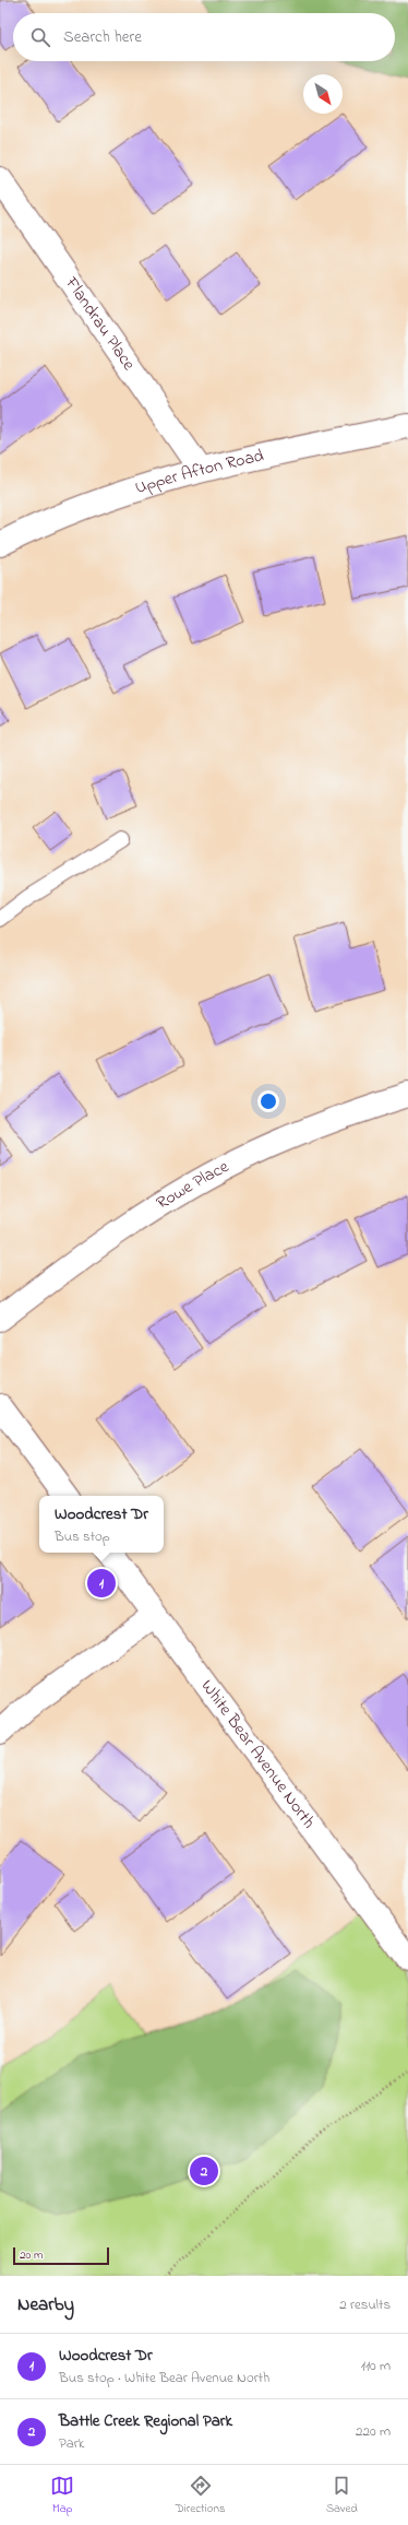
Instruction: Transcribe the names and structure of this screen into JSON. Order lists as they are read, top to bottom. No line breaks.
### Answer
{"streets":{"street":["Flandrau Place","Upper Afton Road","Rowe Place","White Bear Avenue North"]},"crossings":[["Flandrau Place","Upper Afton Road"]],"scale_bar":"20 m","north":"bottom right","page":{"search":"Search here","popup":["Woodcrest Dr","Bus stop"],"pins":["1","2"],"scale":"20 m","heading":["Nearby","2 results"],"list":[{"mark":"1","name":"Woodcrest Dr","note":"Bus stop · White Bear Avenue North","value":"110 m"},{"mark":"2","name":"Battle Creek Regional Park","note":"Park","value":"220 m"}],"nav":["Map","Directions","Saved"]}}
